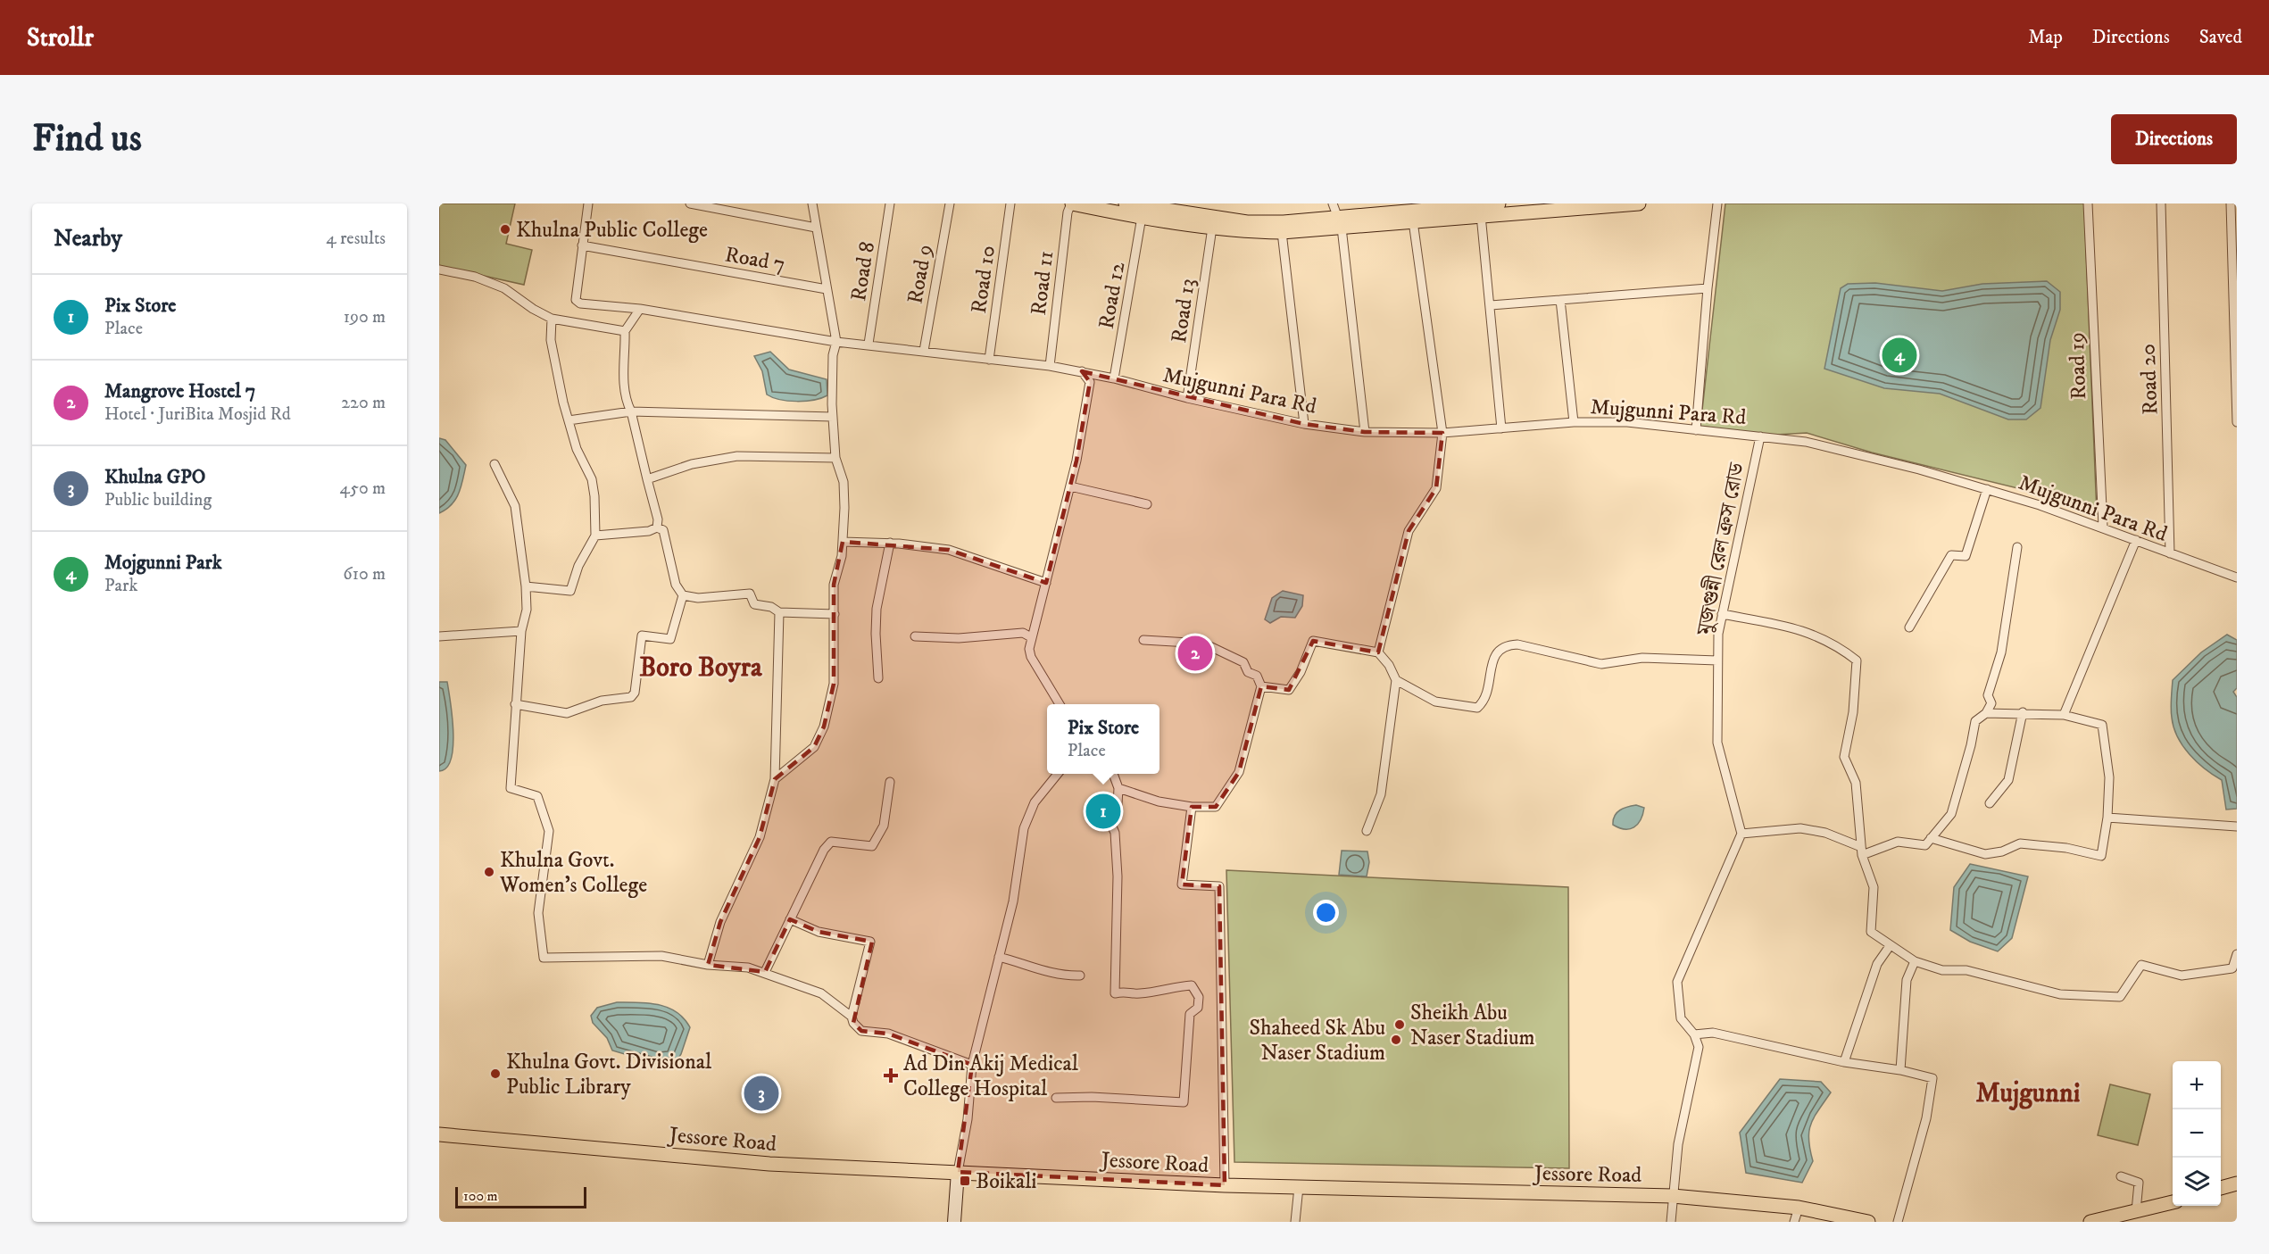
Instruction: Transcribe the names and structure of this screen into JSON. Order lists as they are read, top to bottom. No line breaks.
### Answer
{"streets":{"main road":["Jessore Road"],"street":["Road 7","Road 8","Road 9","Road 10","Road 11","Road 12","Road 13","Road 19","Road 20","Mujgunni Para Rd","মুজগুন্নী রেল ক্রস রোড"]},"crossings":[["Road 7","Mujgunni Para Rd"],["Road 8","Mujgunni Para Rd"],["Road 9","Mujgunni Para Rd"],["Road 10","Mujgunni Para Rd"],["Road 11","Mujgunni Para Rd"],["Road 12","Mujgunni Para Rd"],["Road 13","Mujgunni Para Rd"],["Road 19","Mujgunni Para Rd"],["Road 20","Mujgunni Para Rd"],["Mujgunni Para Rd","মুজগুন্নী রেল ক্রস রোড"]],"districts":["Boro Boyra","Mujgunni"],"places":{"other":["Khulna Public College","Khulna Govt. Women's College","Sheikh Abu Naser Stadium","Shaheed Sk Abu Naser Stadium","Khulna Govt. Divisional Public Library"],"health":["Ad Din Akij Medical College Hospital"],"transit":["Boikali"]},"scale_bar":"100 m","page":{"header":"Strollr","nav":["Map","Directions","Saved"],"buttons":"Directions","title":"Find us","heading":["Nearby","4 results"],"list":[{"mark":"1","name":"Pix Store","note":"Place","value":"190 m"},{"mark":"2","name":"Mangrove Hostel 7","note":"Hotel · JuriBita Mosjid Rd","value":"220 m"},{"mark":"3","name":"Khulna GPO","note":"Public building","value":"450 m"},{"mark":"4","name":"Mojgunni Park","note":"Park","value":"610 m"}],"pins":["4","2","1","3"],"popup":["Pix Store","Place"],"map_buttons":["+","−"],"scale":"100 m"}}
